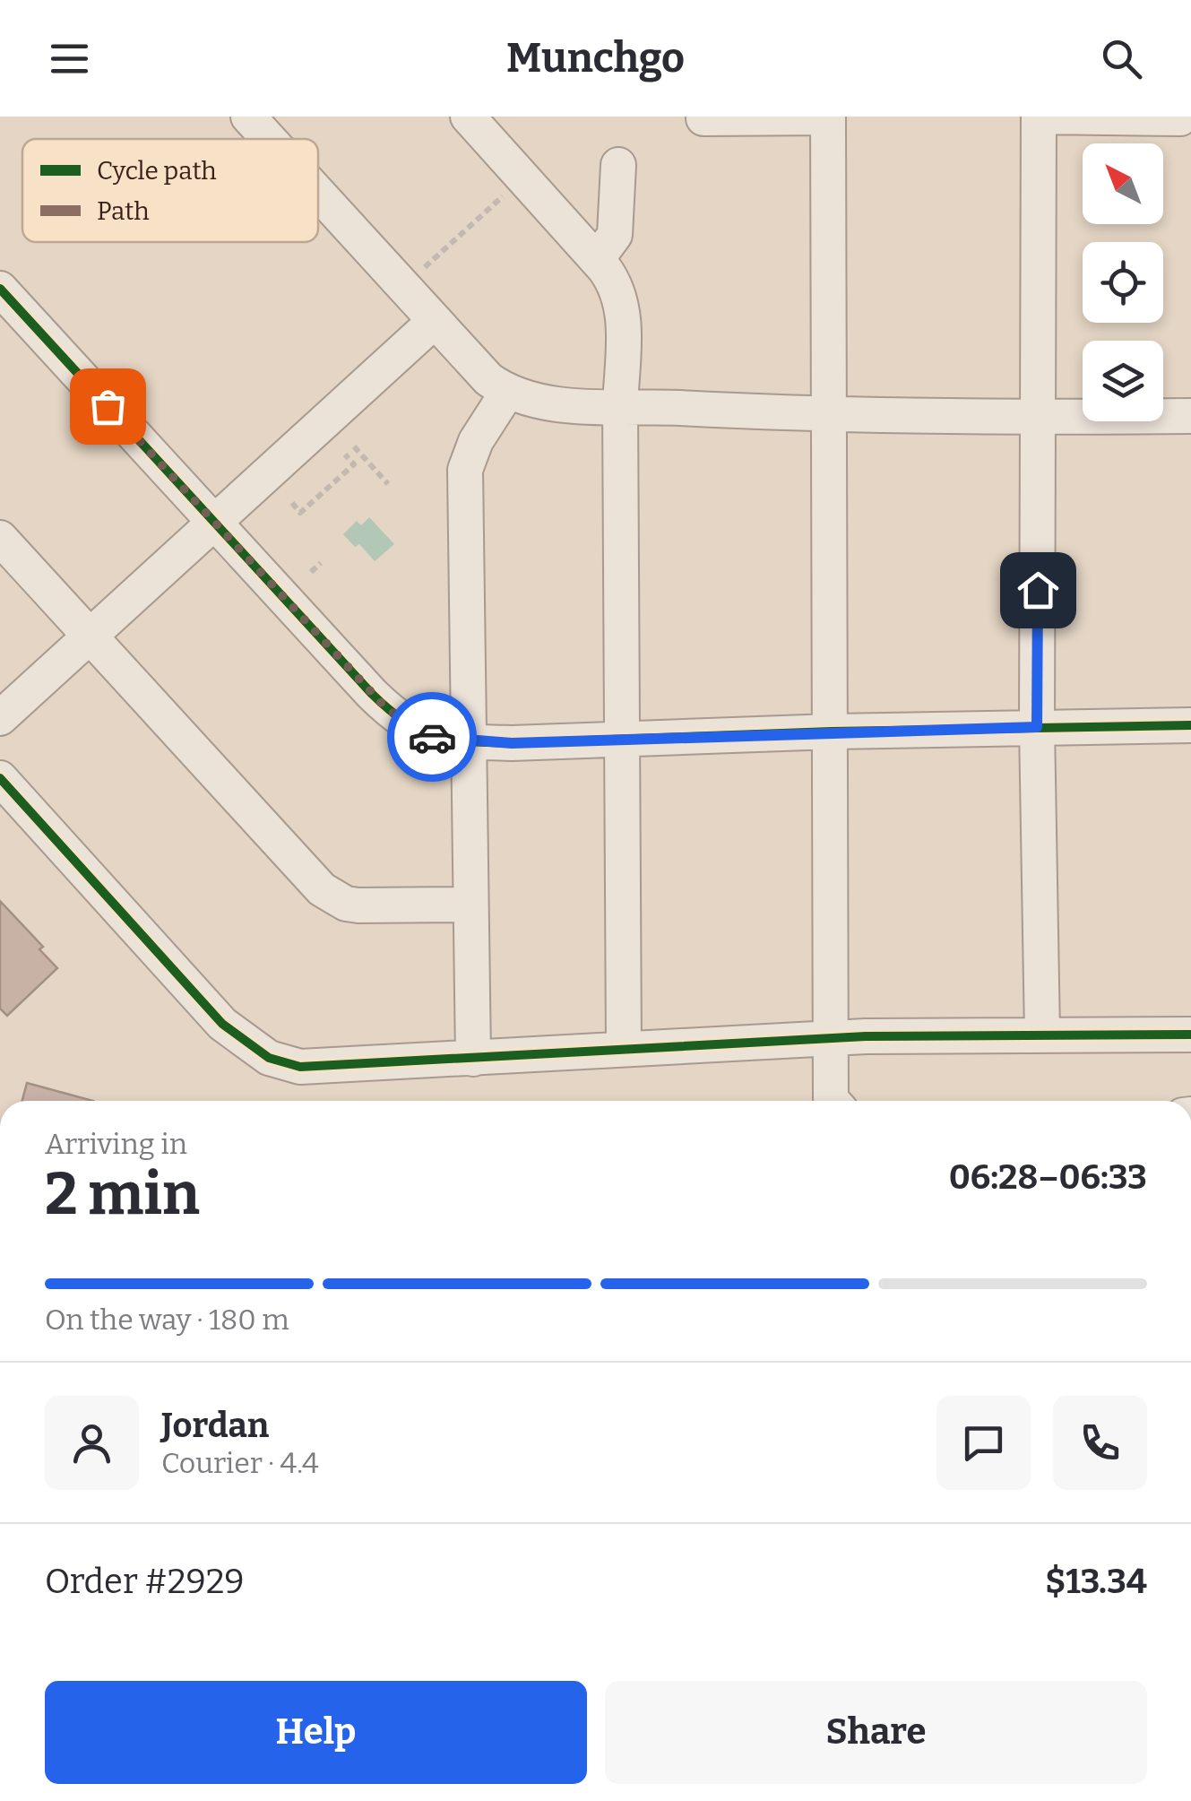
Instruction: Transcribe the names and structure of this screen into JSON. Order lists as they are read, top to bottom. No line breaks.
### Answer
{"legend":["Cycle path","Path"],"north":"top left","page":{"header":"Munchgo","heading":["2 min","Arriving in","06:28–06:33"],"panel":["Jordan","Courier · 4.4","Order #2929","$13.34"],"bar":"On the way · 180 m","buttons":["Help","Share"]}}
